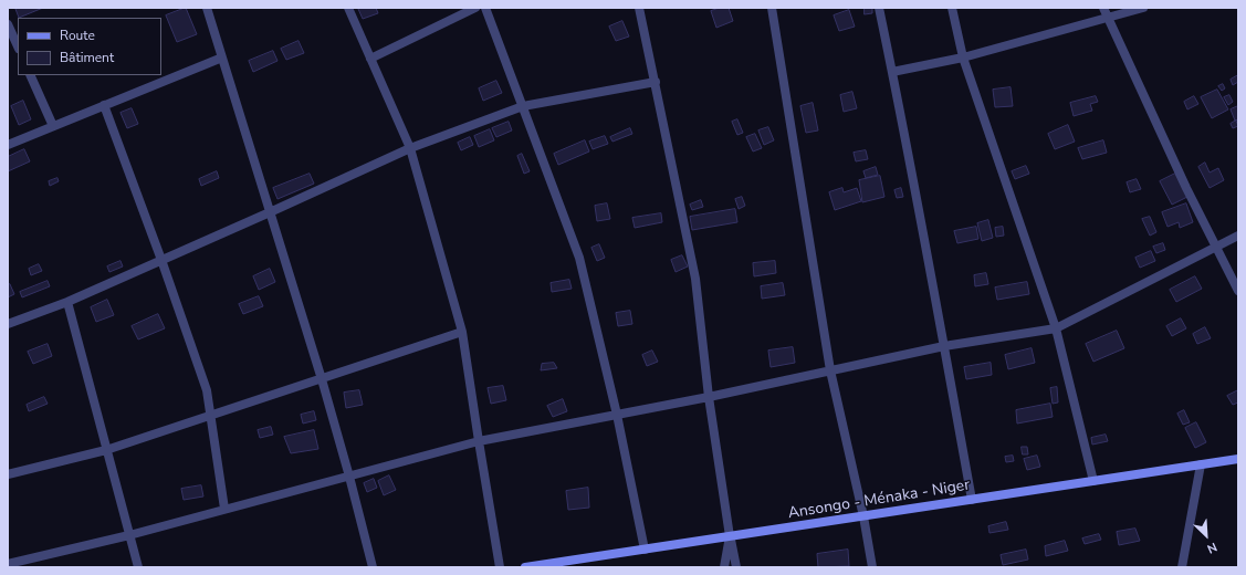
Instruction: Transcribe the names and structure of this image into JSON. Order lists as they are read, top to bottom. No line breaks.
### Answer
{"streets":{"main road":["Ansongo - Ménaka - Niger"]},"legend":["Route","Bâtiment"],"north":"bottom right"}
